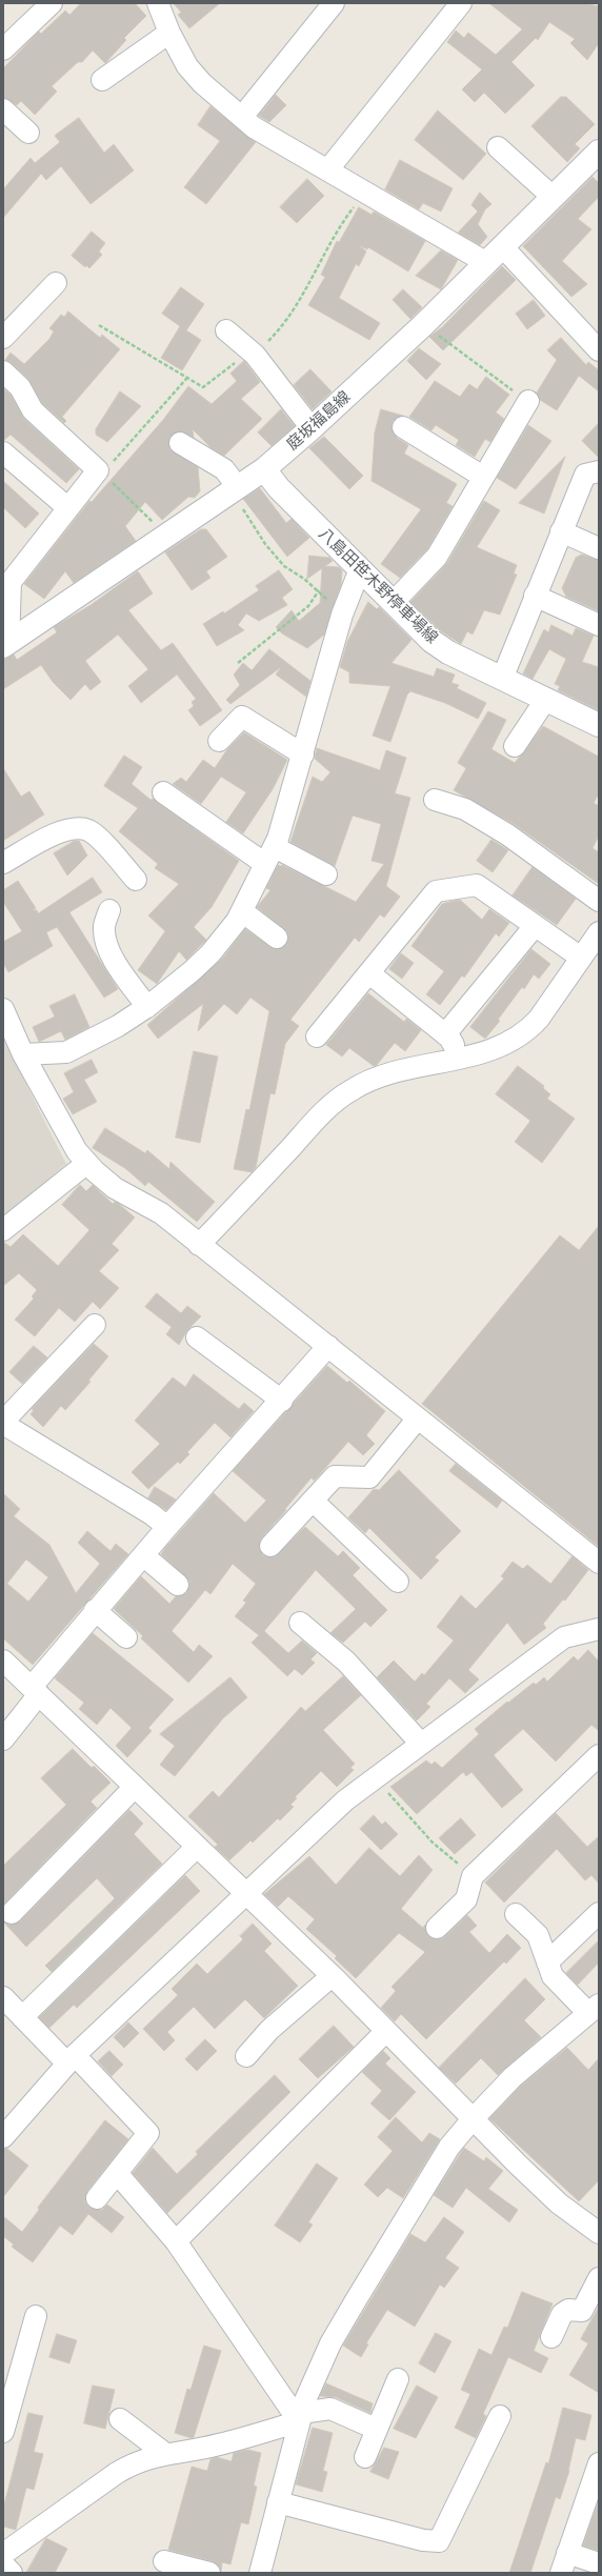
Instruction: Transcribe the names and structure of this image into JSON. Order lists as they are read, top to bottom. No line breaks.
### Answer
{"streets":{"main road":["庭坂福島線","八島田笹木野停車場線"]},"crossings":[["庭坂福島線","八島田笹木野停車場線"]]}
